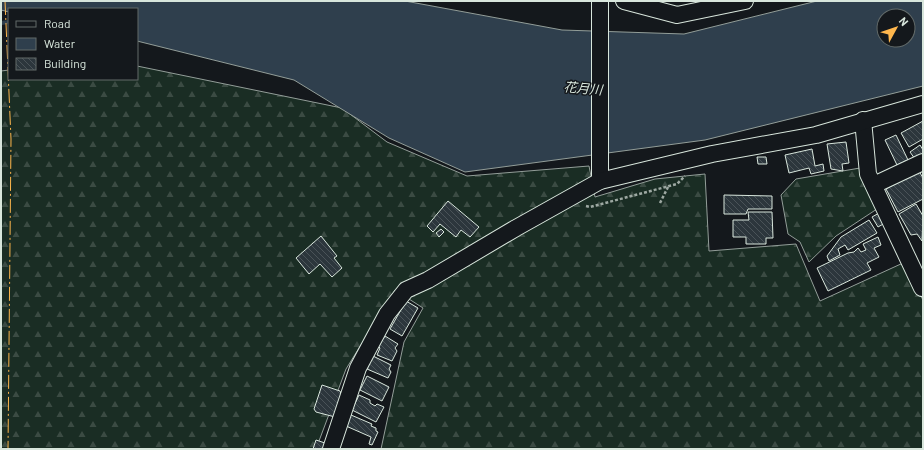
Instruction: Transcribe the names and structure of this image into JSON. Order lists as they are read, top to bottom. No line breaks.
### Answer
{"water":["花月川"],"legend":["Road","Water","Building"],"north":"top right"}
